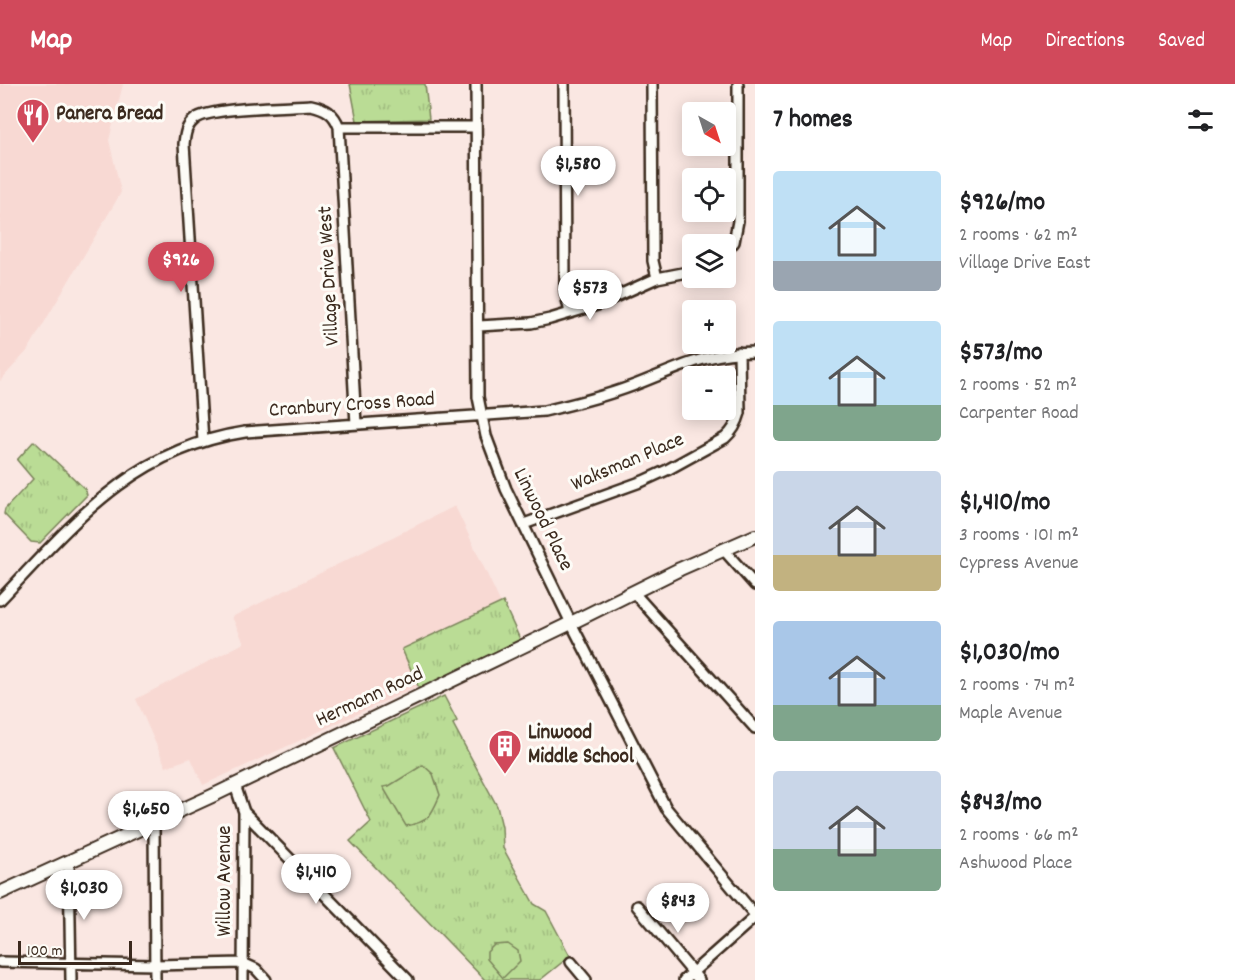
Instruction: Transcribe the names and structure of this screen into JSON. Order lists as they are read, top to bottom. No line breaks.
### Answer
{"streets":{"street":["Village Drive West","Cranbury Cross Road","Waksman Place","Linwood Place","Hermann Road","Willow Avenue"]},"crossings":[["Village Drive West","Cranbury Cross Road"],["Cranbury Cross Road","Waksman Place"],["Cranbury Cross Road","Linwood Place"],["Waksman Place","Linwood Place"],["Linwood Place","Hermann Road"],["Hermann Road","Willow Avenue"]],"places":{"restaurant":["Panera Bread"],"building":["Linwood Middle School"]},"scale_bar":"100 m","north":"bottom right","page":{"header":"Map","nav":["Map","Directions","Saved"],"heading":"7 homes","map_buttons":["+","−"],"price":["$1,580","$926","$573","$1,650","$1,410","$1,030","$843"],"list":[{"name":"$926/mo","note":"2 rooms · 62 m² · Village Drive East"},{"name":"$573/mo","note":"2 rooms · 52 m² · Carpenter Road"},{"name":"$1,410/mo","note":"3 rooms · 101 m² · Cypress Avenue"},{"name":"$1,030/mo","note":"2 rooms · 74 m² · Maple Avenue"},{"name":"$843/mo","note":"2 rooms · 66 m² · Ashwood Place"}],"scale":"100 m"}}
